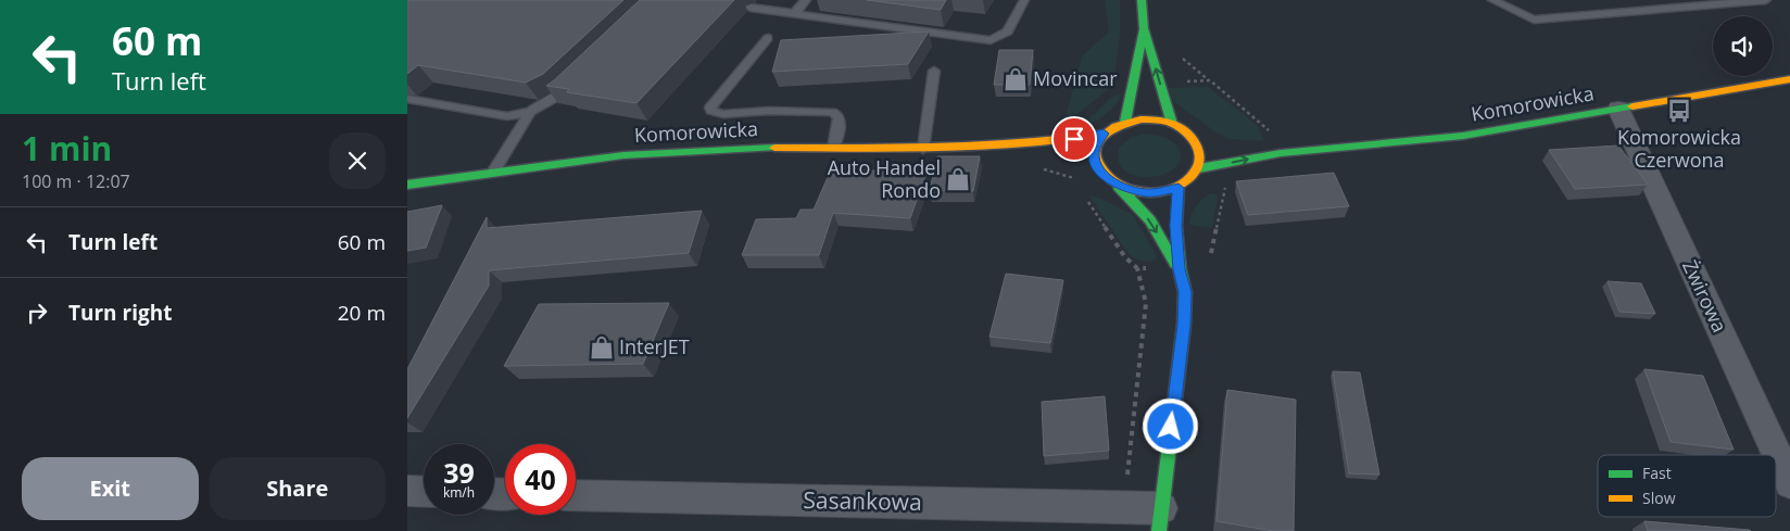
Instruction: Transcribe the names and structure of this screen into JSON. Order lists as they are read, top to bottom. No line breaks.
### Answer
{"streets":{"street":["Komorowicka","Żwirowa","Sasankowa"]},"crossings":[["Komorowicka","Żwirowa"]],"places":{"shop":["Movincar","Auto Handel Rondo","InterJET"],"bus stop":["Komorowicka Czerwona"]},"legend":["Fast","Slow"],"page":{"turn":["60 m","Turn left"],"heading":["1 min","100 m · 12:07"],"list":[{"name":"Turn left","value":"60 m"},{"name":"Turn right","value":"20 m"}],"speed":"39 km/h","limit":"40","buttons":["Exit","Share"]}}
